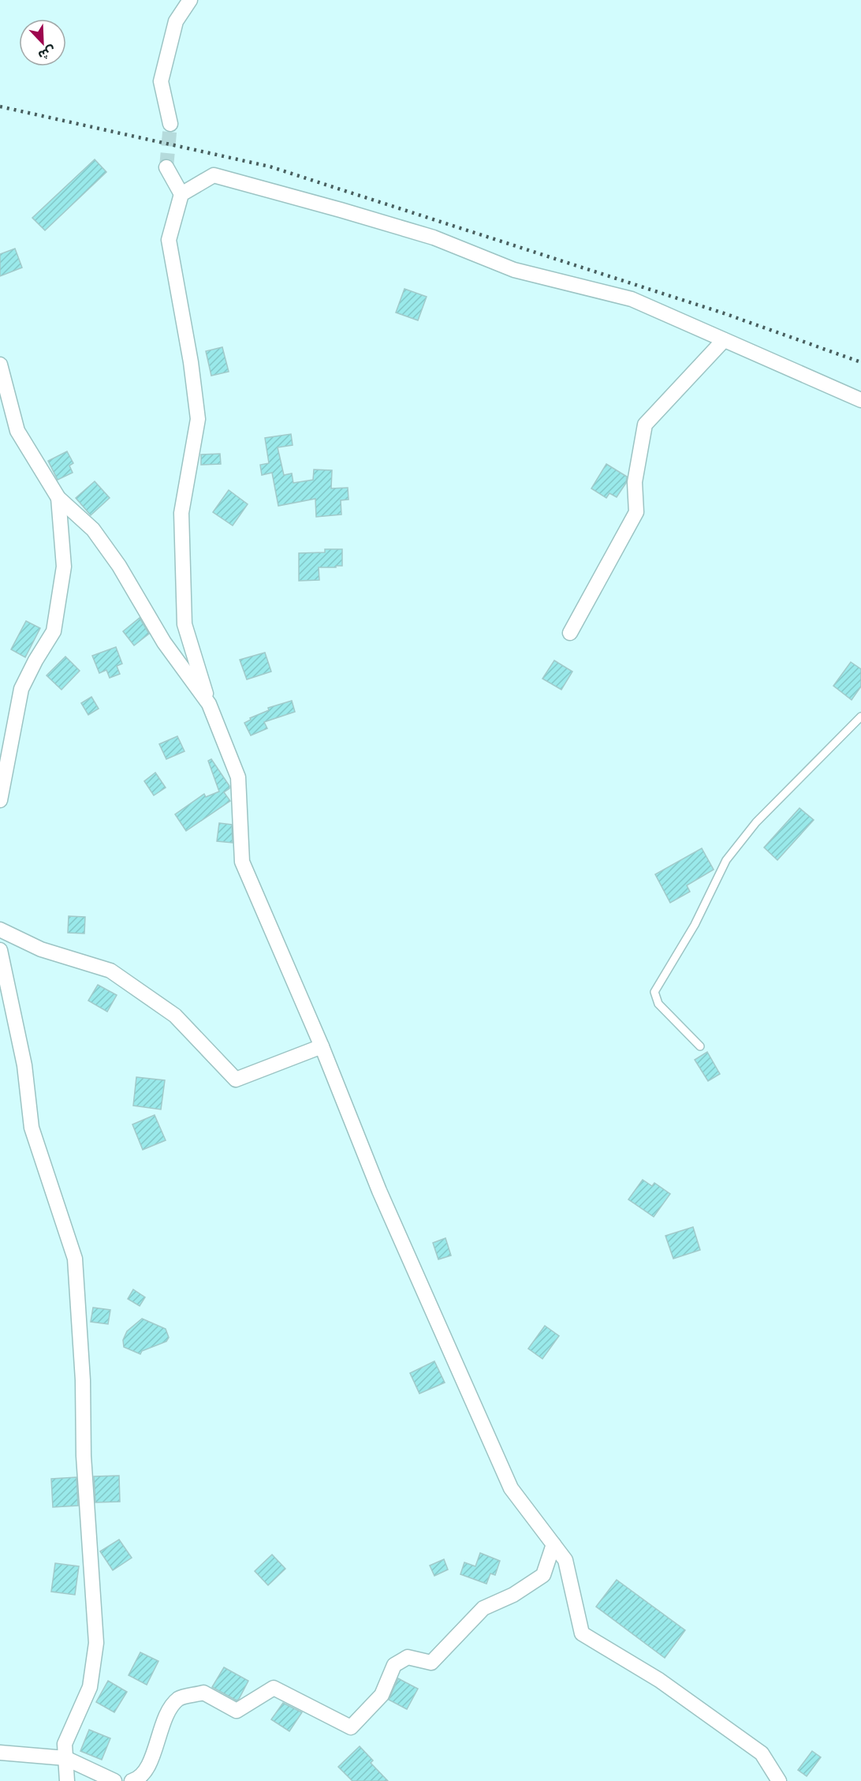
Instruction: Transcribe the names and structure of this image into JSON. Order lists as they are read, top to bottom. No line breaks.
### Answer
{"north":"bottom right"}
